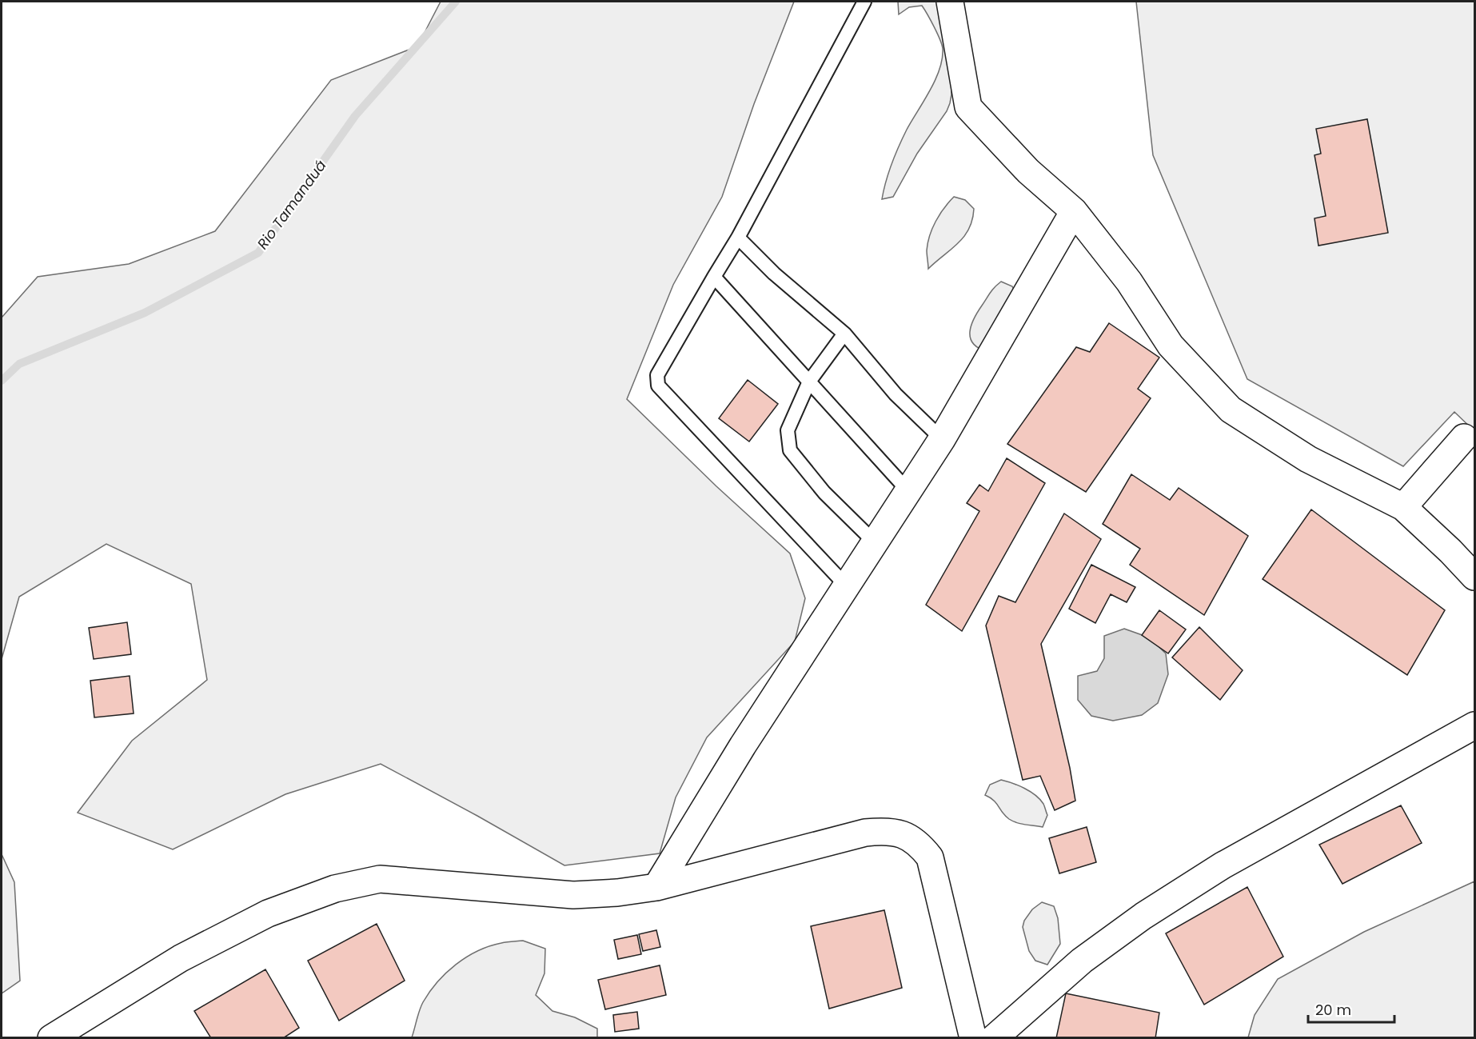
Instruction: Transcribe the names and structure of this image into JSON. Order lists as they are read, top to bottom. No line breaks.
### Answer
{"water":["Rio Tamanduá"],"scale_bar":"20 m"}
